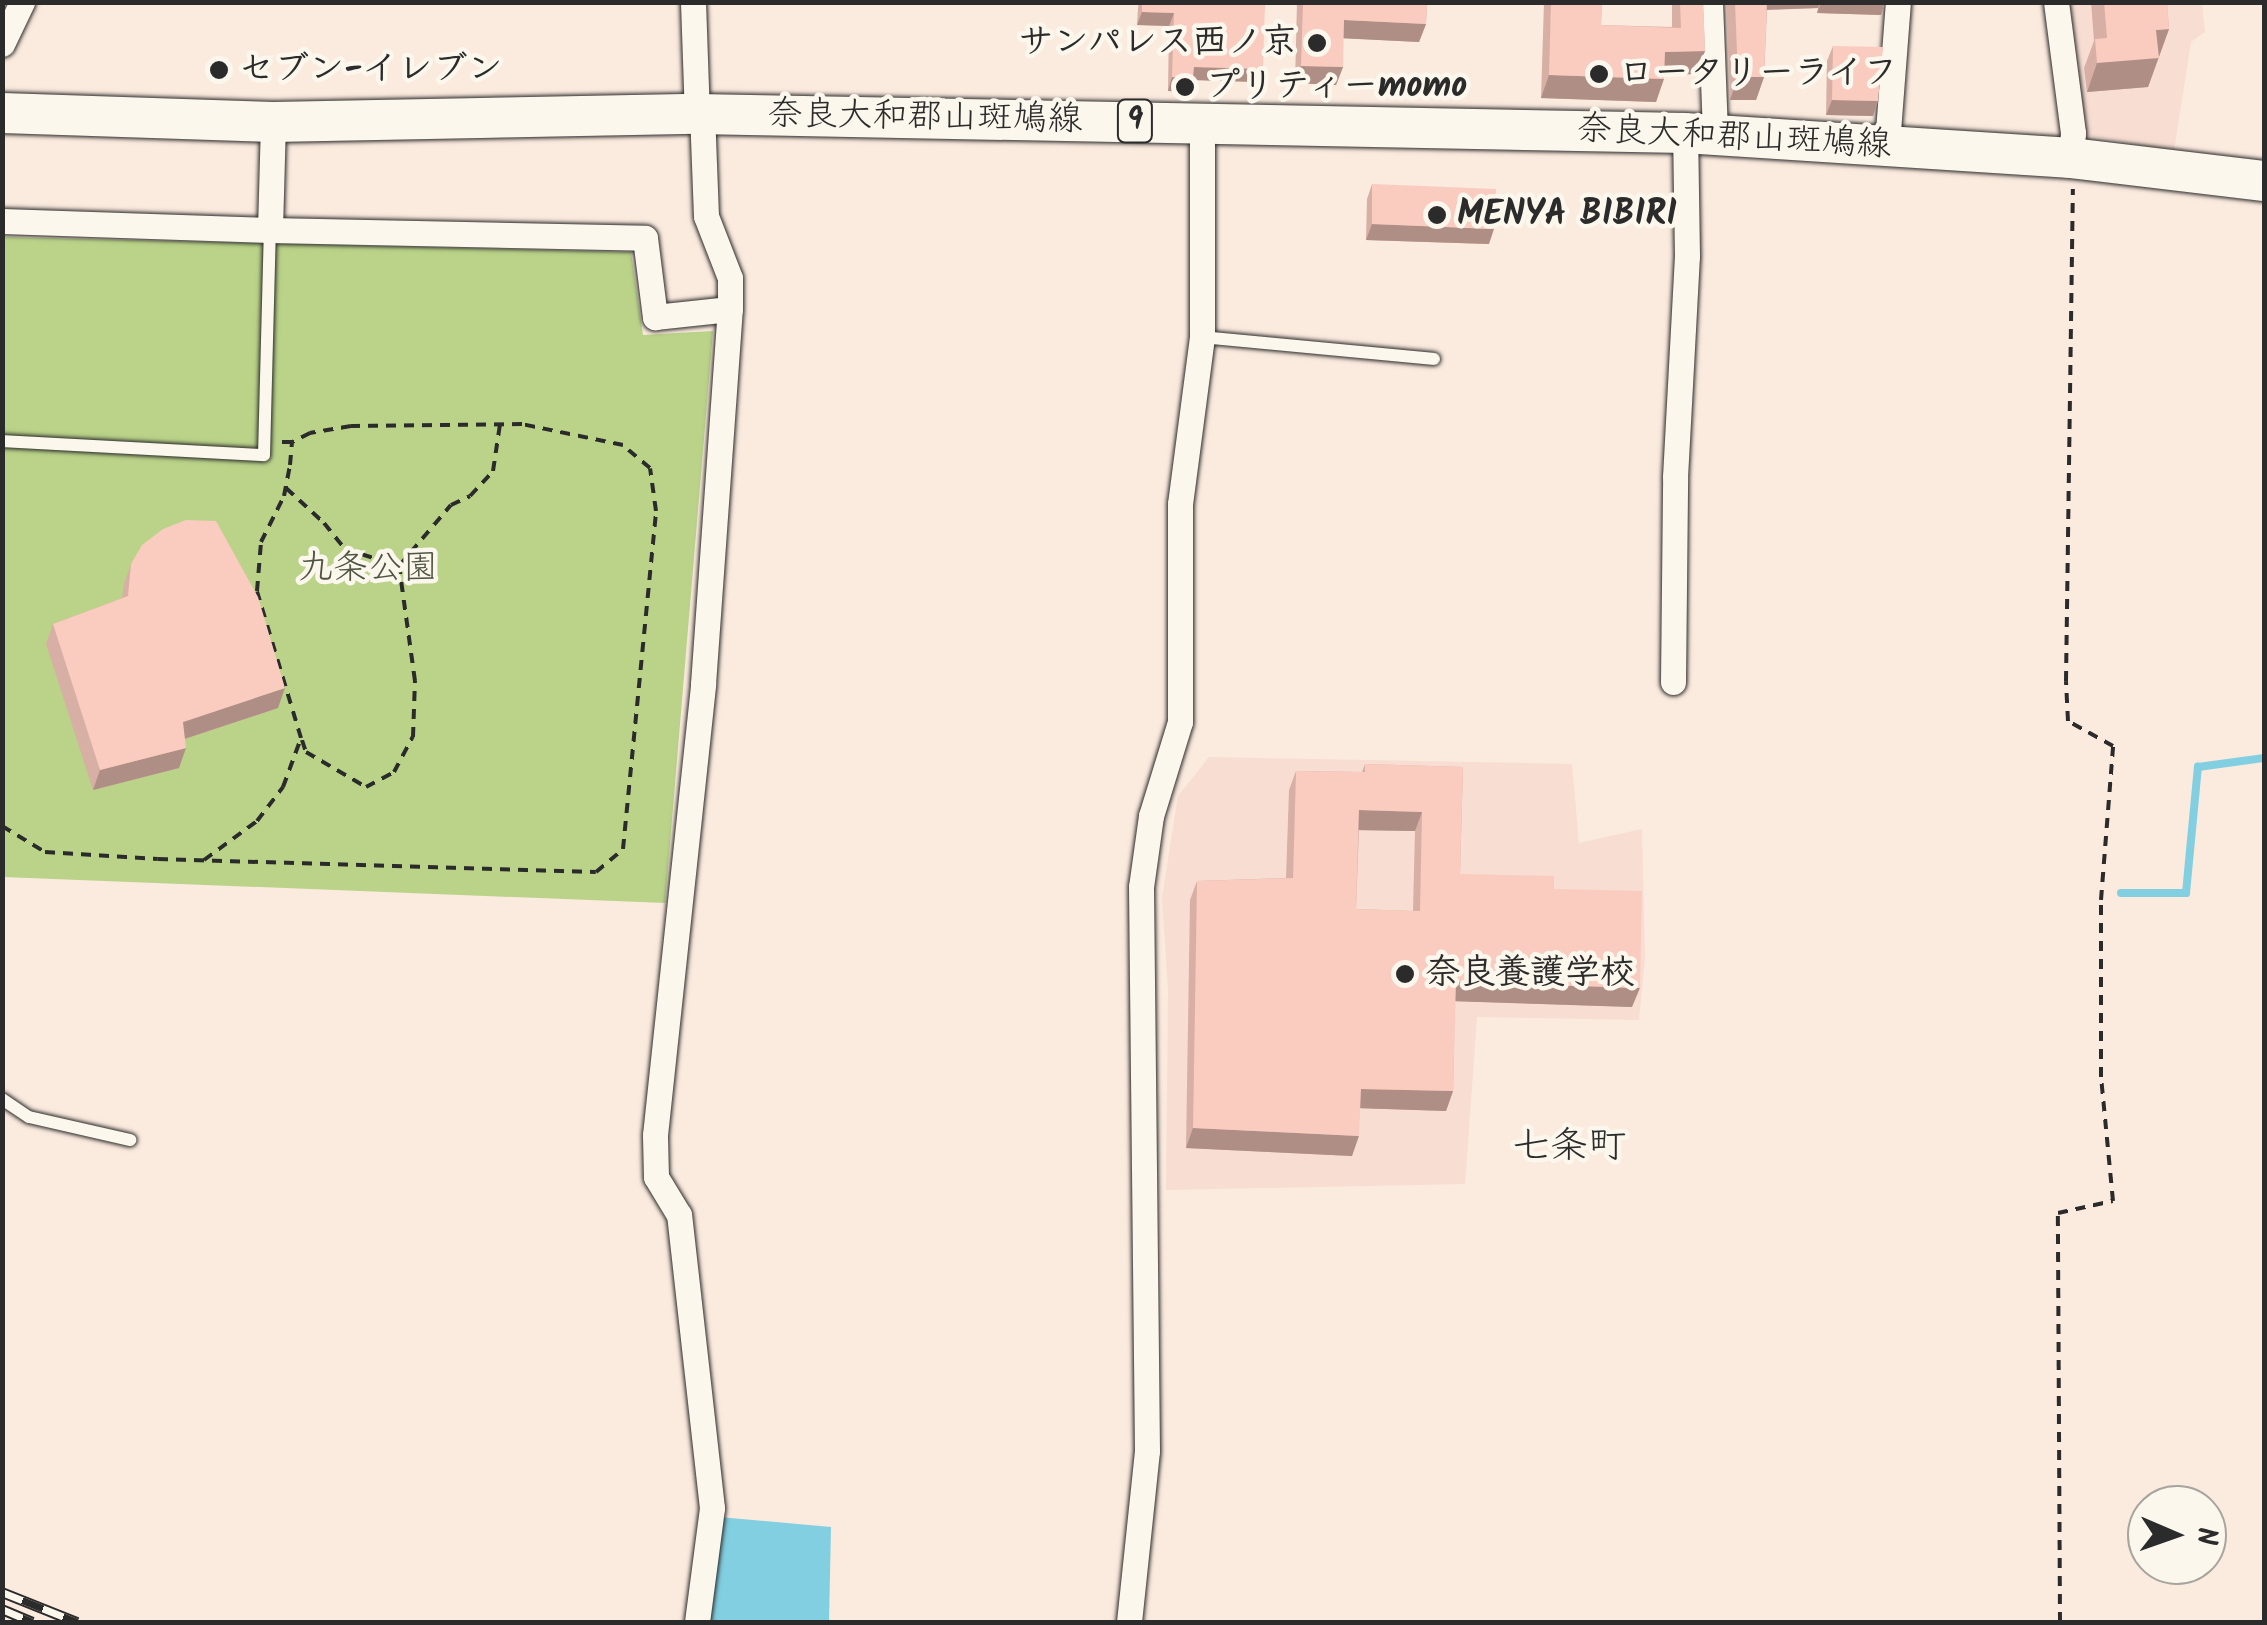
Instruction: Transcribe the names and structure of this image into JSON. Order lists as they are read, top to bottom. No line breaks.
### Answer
{"streets":{"main road":["奈良大和郡山斑鳩線","9"]},"districts":["七条町"],"parks":["九条公園"],"places":["サンパレス西ノ京","セブン-イレブン","ロータリーライフ","プリティーmomo","MENYA BIBIRI","奈良養護学校"],"north":"right"}
